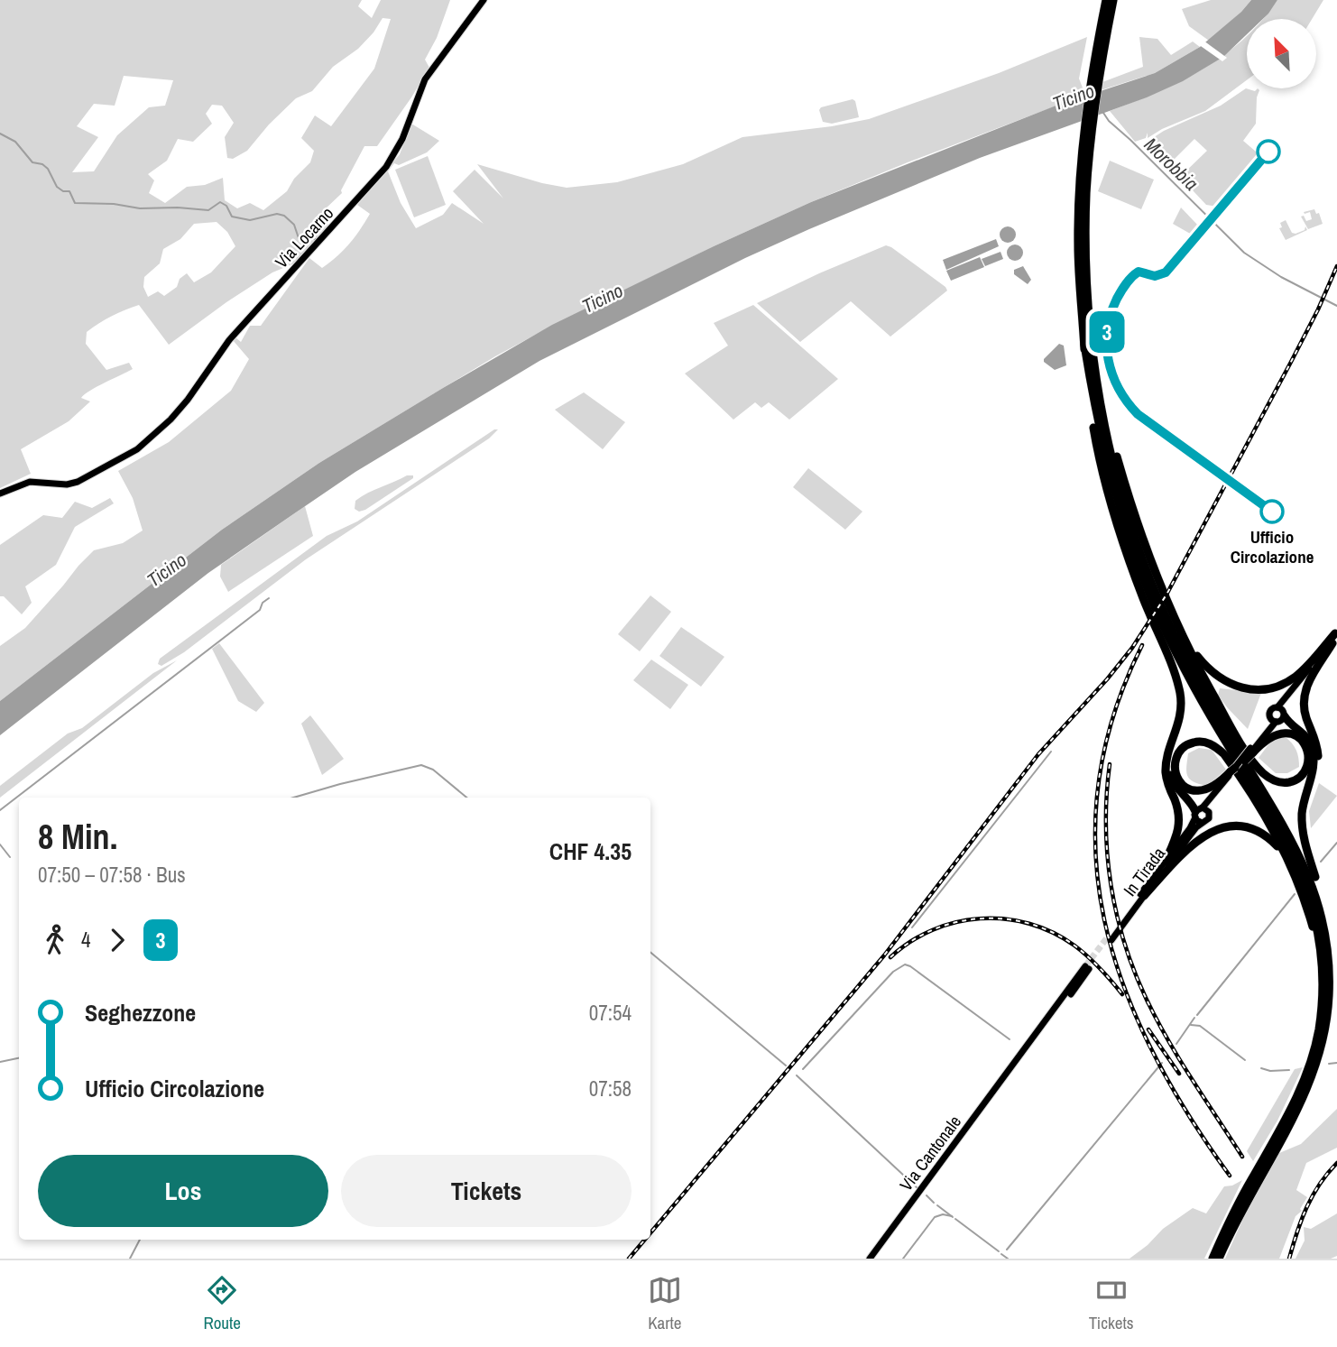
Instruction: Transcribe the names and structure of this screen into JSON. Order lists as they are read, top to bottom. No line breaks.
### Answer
{"streets":{"main road":["Via Locarno","In Tirada","Via Cantonale"]},"water":["Ticino","Morobbia"],"places":["Ufficio Circolazione"],"lines":["bus line 3"],"north":"top left","page":{"on_map":"3","heading":["8 Min.","07:50 – 07:58 · Bus","CHF 4.35"],"legs":["4","3"],"list":[{"name":"Seghezzone","value":"07:54"},{"name":"Ufficio Circolazione","value":"07:58"}],"buttons":["Los","Tickets"],"tabs":["Route","Karte","Tickets"]}}
